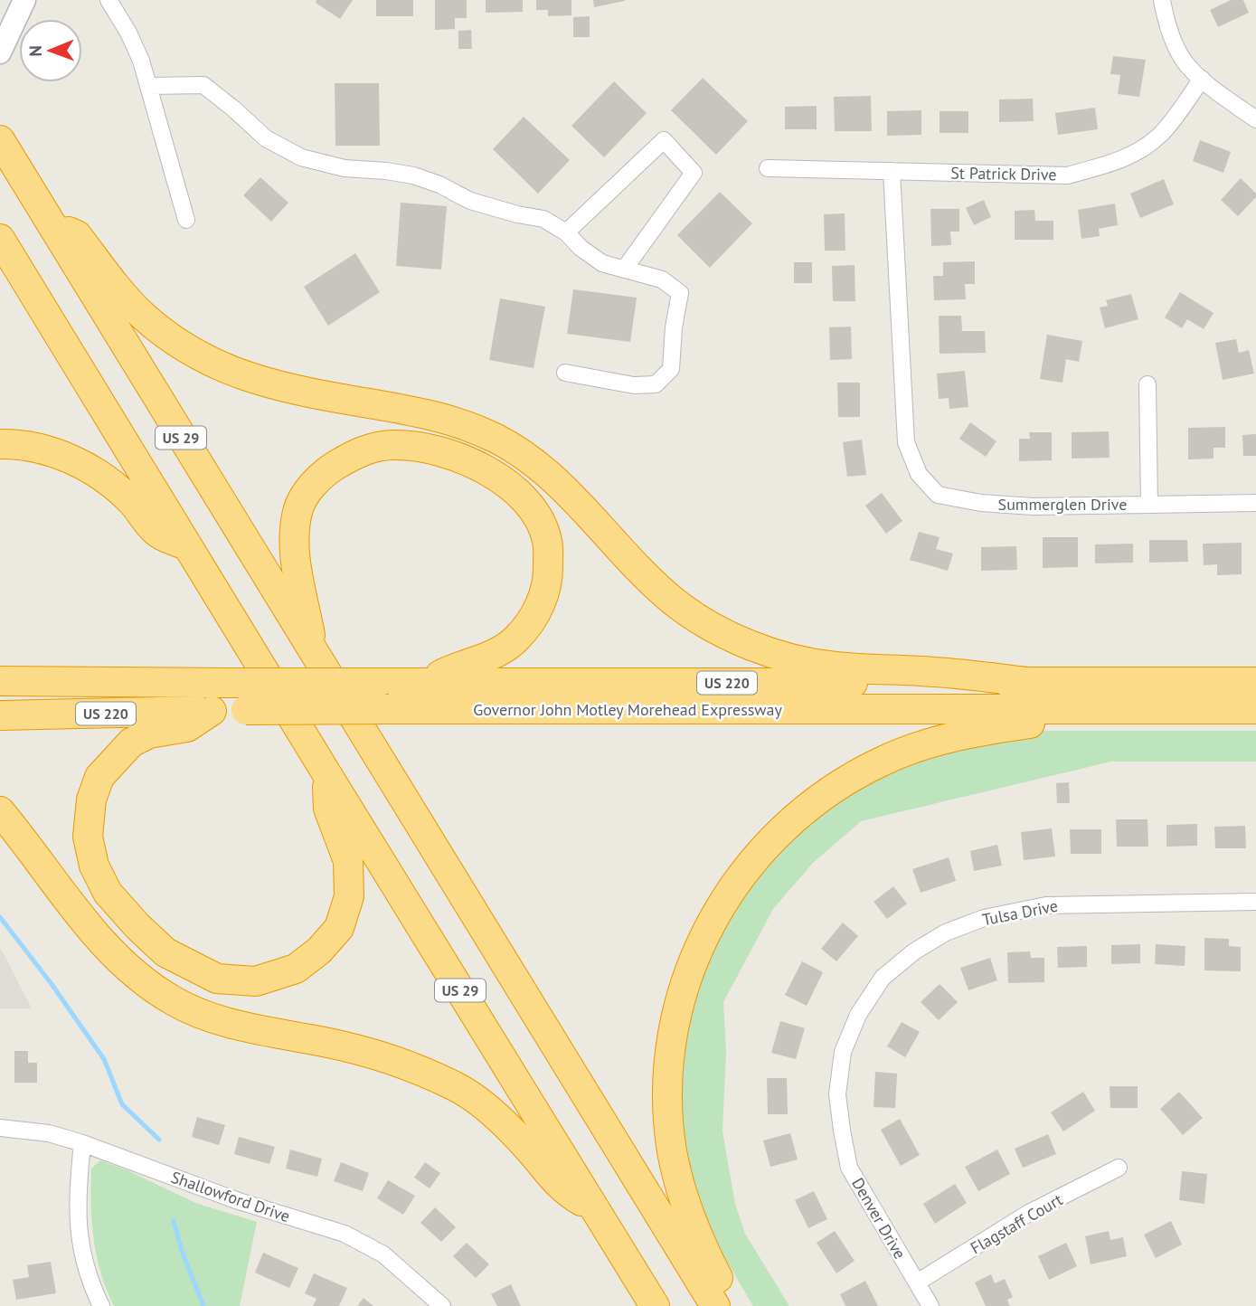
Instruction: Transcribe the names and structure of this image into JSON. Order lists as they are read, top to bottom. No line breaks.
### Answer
{"streets":{"highway":["US 29","US 220","Governor John Motley Morehead Expressway"],"street":["St Patrick Drive","Summerglen Drive","Tulsa Drive","Shallowford Drive","Denver Drive","Flagstaff Court"]},"crossings":[["St Patrick Drive","Summerglen Drive"],["Tulsa Drive","Denver Drive"],["Denver Drive","Flagstaff Court"]],"north":"left"}
